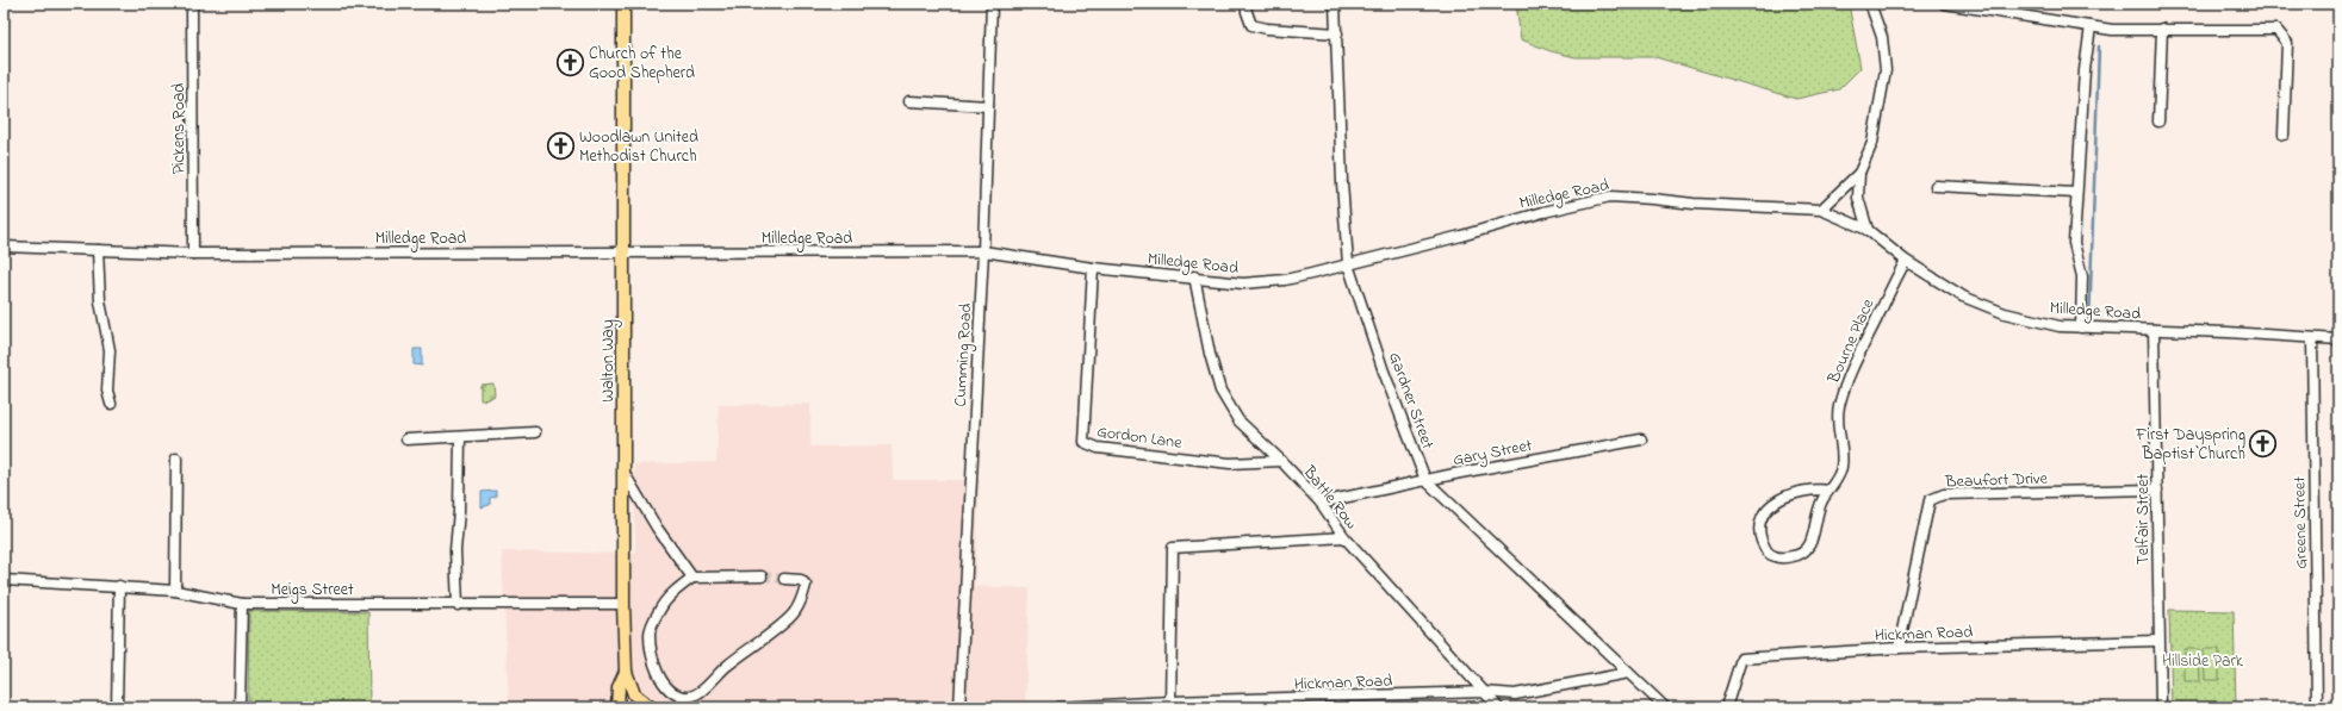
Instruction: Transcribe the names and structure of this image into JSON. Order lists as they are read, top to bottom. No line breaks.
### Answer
{"streets":{"main road":["Walton Way"],"street":["Pickens Road","Milledge Road","Bourne Place","Cumming Road","Gardner Street","Gordon Lane","Gary Street","Beaufort Drive","Battle Row","Telfair Street","Greene Street","Meigs Street","Hickman Road"]},"crossings":[["Pickens Road","Milledge Road"],["Milledge Road","Bourne Place"],["Milledge Road","Cumming Road"],["Milledge Road","Walton Way"],["Milledge Road","Gardner Street"],["Milledge Road","Gordon Lane"],["Milledge Road","Battle Row"],["Milledge Road","Telfair Street"],["Milledge Road","Greene Street"],["Walton Way","Meigs Street"],["Gardner Street","Gary Street"],["Gardner Street","Hickman Road"],["Gordon Lane","Battle Row"],["Gary Street","Battle Row"],["Beaufort Drive","Telfair Street"],["Beaufort Drive","Hickman Road"],["Battle Row","Hickman Road"],["Telfair Street","Hickman Road"]],"parks":["Hillside Park"],"places":{"church":["Church of the Good Shepherd","Woodlawn United Methodist Church","First Dayspring Baptist Church"]}}
